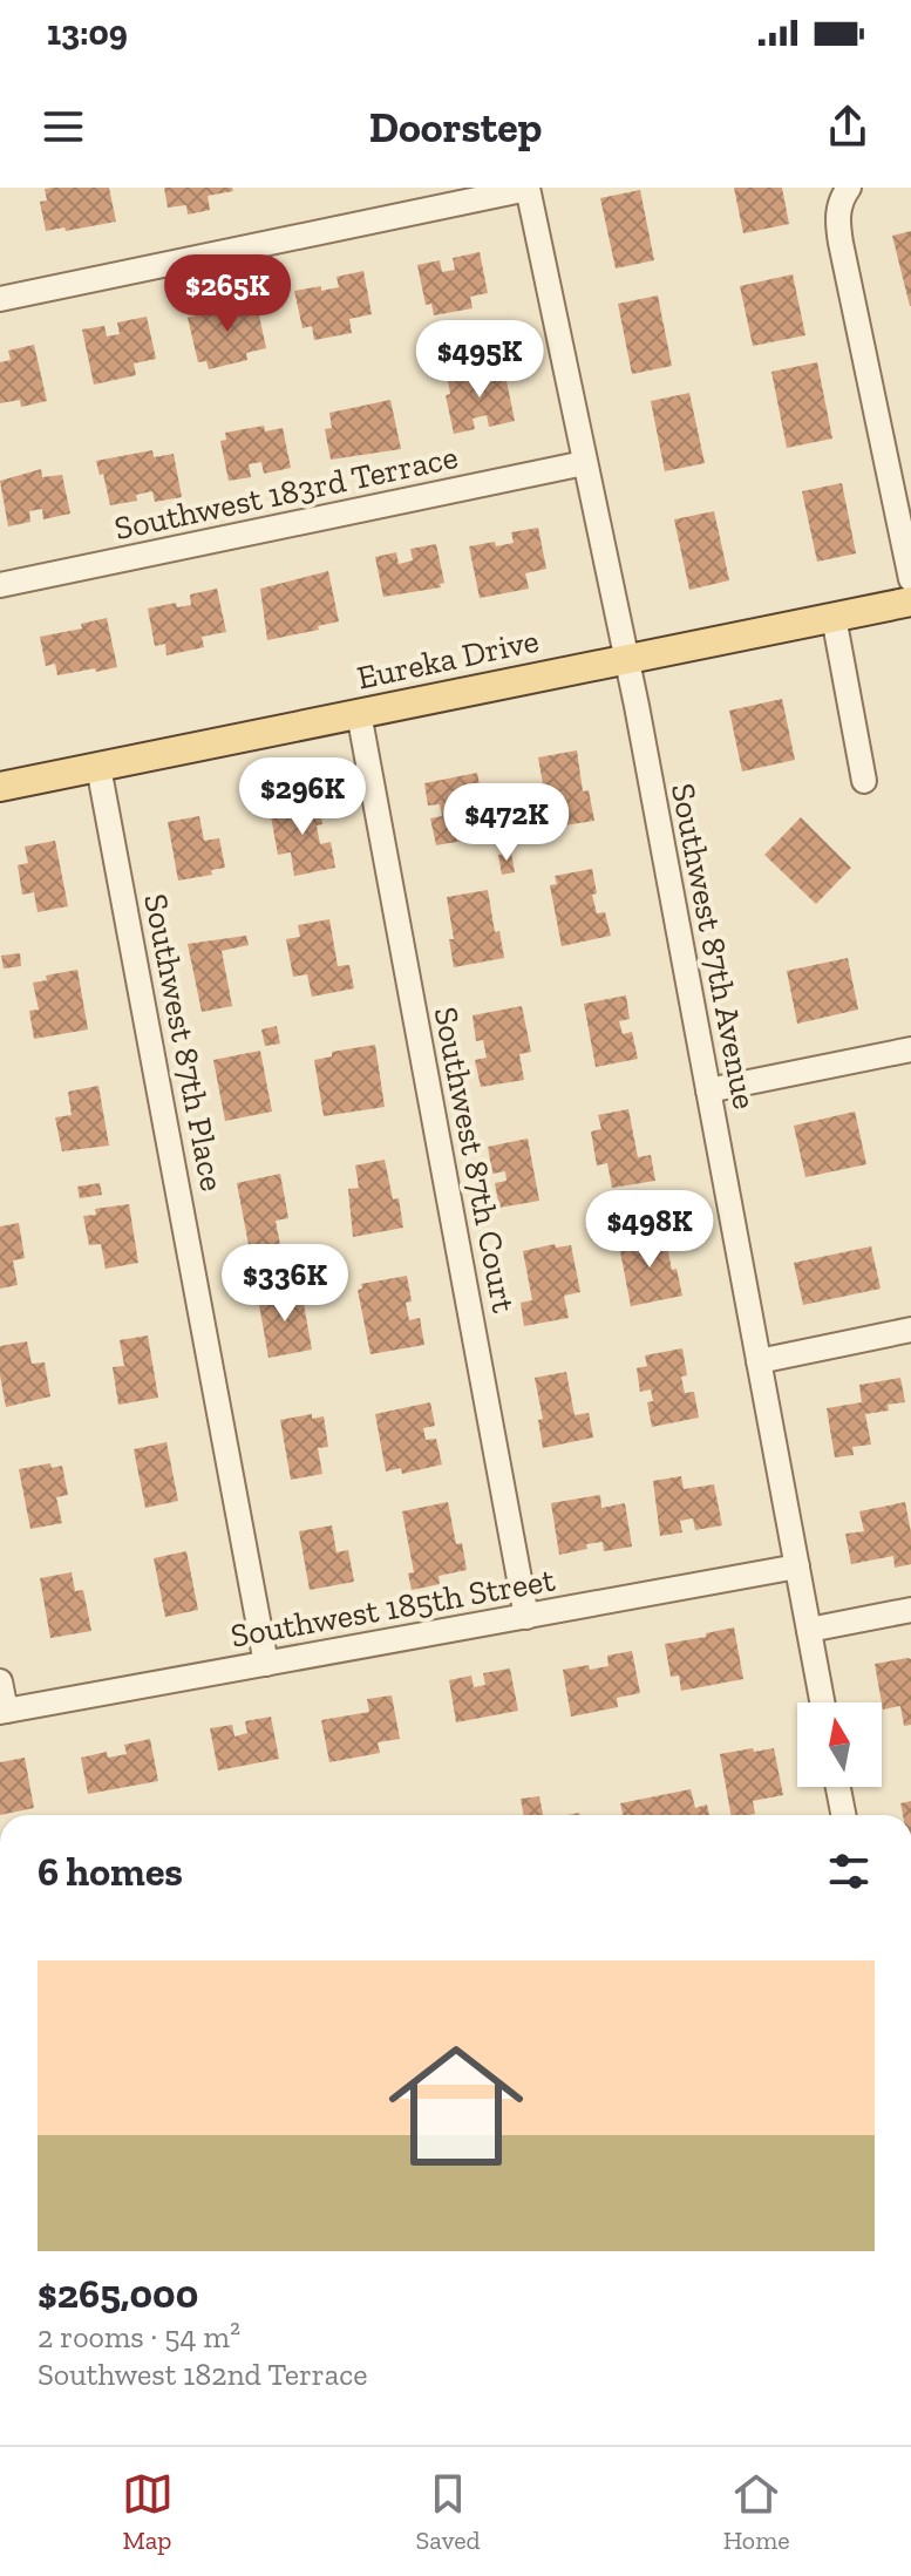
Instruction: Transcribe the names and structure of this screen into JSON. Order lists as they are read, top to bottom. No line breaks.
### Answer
{"streets":{"main road":["Eureka Drive"],"street":["Southwest 183rd Terrace","Southwest 87th Avenue","Southwest 87th Place","Southwest 87th Court","Southwest 185th Street"]},"crossings":[["Southwest 183rd Terrace","Southwest 87th Avenue"],["Eureka Drive","Southwest 87th Avenue"],["Eureka Drive","Southwest 87th Place"],["Eureka Drive","Southwest 87th Court"],["Southwest 87th Avenue","Southwest 185th Street"],["Southwest 87th Place","Southwest 185th Street"],["Southwest 87th Court","Southwest 185th Street"]],"north":"top","page":{"status":"13:09","header":"Doorstep","price":["$265K","$495K","$296K","$472K","$498K","$336K"],"heading":"6 homes","list":[{"name":"$265,000","note":"2 rooms · 54 m² · Southwest 182nd Terrace"}],"tabs":["Map","Saved","Home"]}}
